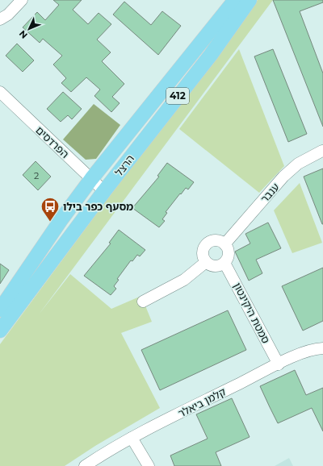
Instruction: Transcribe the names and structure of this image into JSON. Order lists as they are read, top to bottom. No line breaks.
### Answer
{"streets":{"main road":["412","הרצל"],"street":["הפרדסים","ענבר","סמטת היקינטון","קלמן ביאלר"]},"crossings":[["הפרדסים","הרצל"],["ענבר","סמטת היקינטון"],["סמטת היקינטון","קלמן ביאלר"]],"places":{"bus stop":["מסעף כפר בילו"]},"house_numbers":["2"],"north":"bottom left"}
